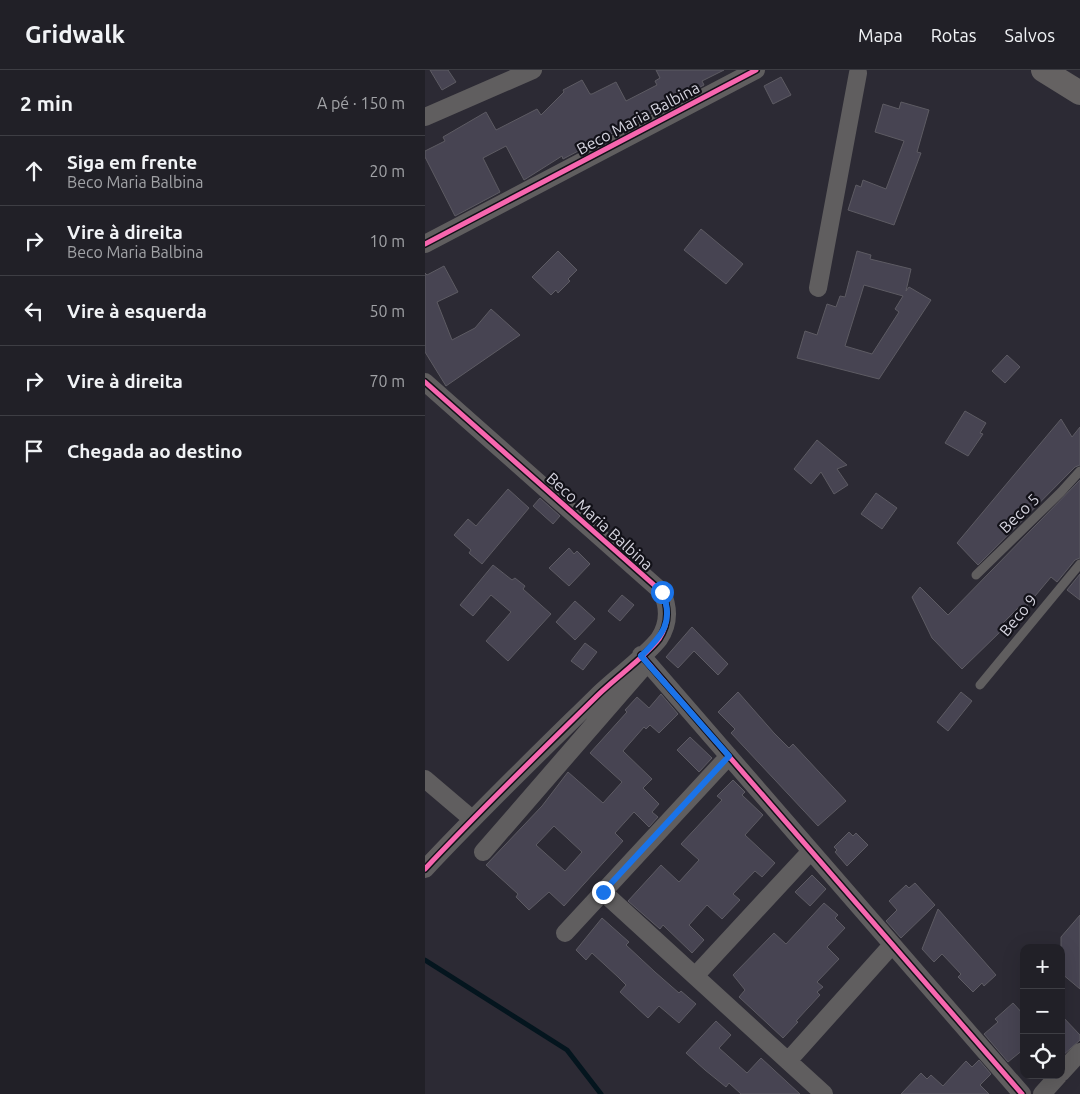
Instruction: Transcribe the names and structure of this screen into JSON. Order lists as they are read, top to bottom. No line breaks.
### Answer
{"streets":{"street":["Beco Maria Balbina"],"lane":["Beco 5","Beco 9"]},"page":{"header":"Gridwalk","nav":["Mapa","Rotas","Salvos"],"heading":["2 min","A pé · 150 m"],"list":[["Siga em frente","Beco Maria Balbina","20 m"],["Vire à direita","Beco Maria Balbina","10 m"],["Vire à esquerda","50 m"],["Vire à direita","70 m"],"Chegada ao destino"],"map_buttons":["+","−"]}}
